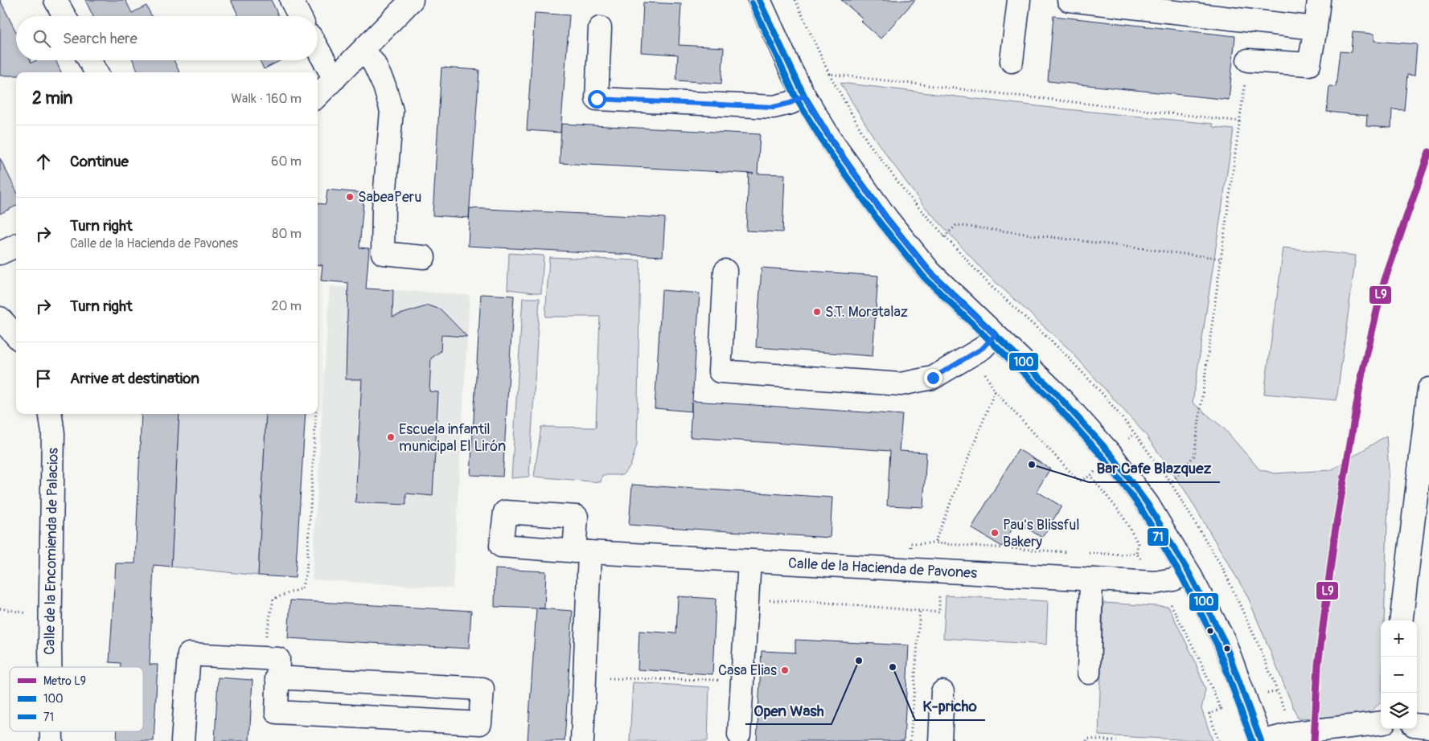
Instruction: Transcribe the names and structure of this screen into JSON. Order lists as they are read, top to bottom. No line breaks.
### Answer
{"streets":{"street":["Calle de la Encomienda de Palacios","Calle de la Hacienda de Pavones"]},"places":["SabeaPeru","S.T. Moratalaz","Escuela infantil municipal El Lirón","Bar Cafe Blazquez","Pau's Blissful Bakery","Open Wash","K-pricho","Casa Elias"],"lines":["transit line 100","transit line 71","metro line L9"],"legend":["Metro L9","100","71"],"page":{"search":"Search here","heading":["2 min","Walk · 160 m"],"list":[["Continue","60 m"],["Turn right","Calle de la Hacienda de Pavones","80 m"],["Turn right","20 m"],"Arrive at destination"],"map_buttons":["+","−"]}}
